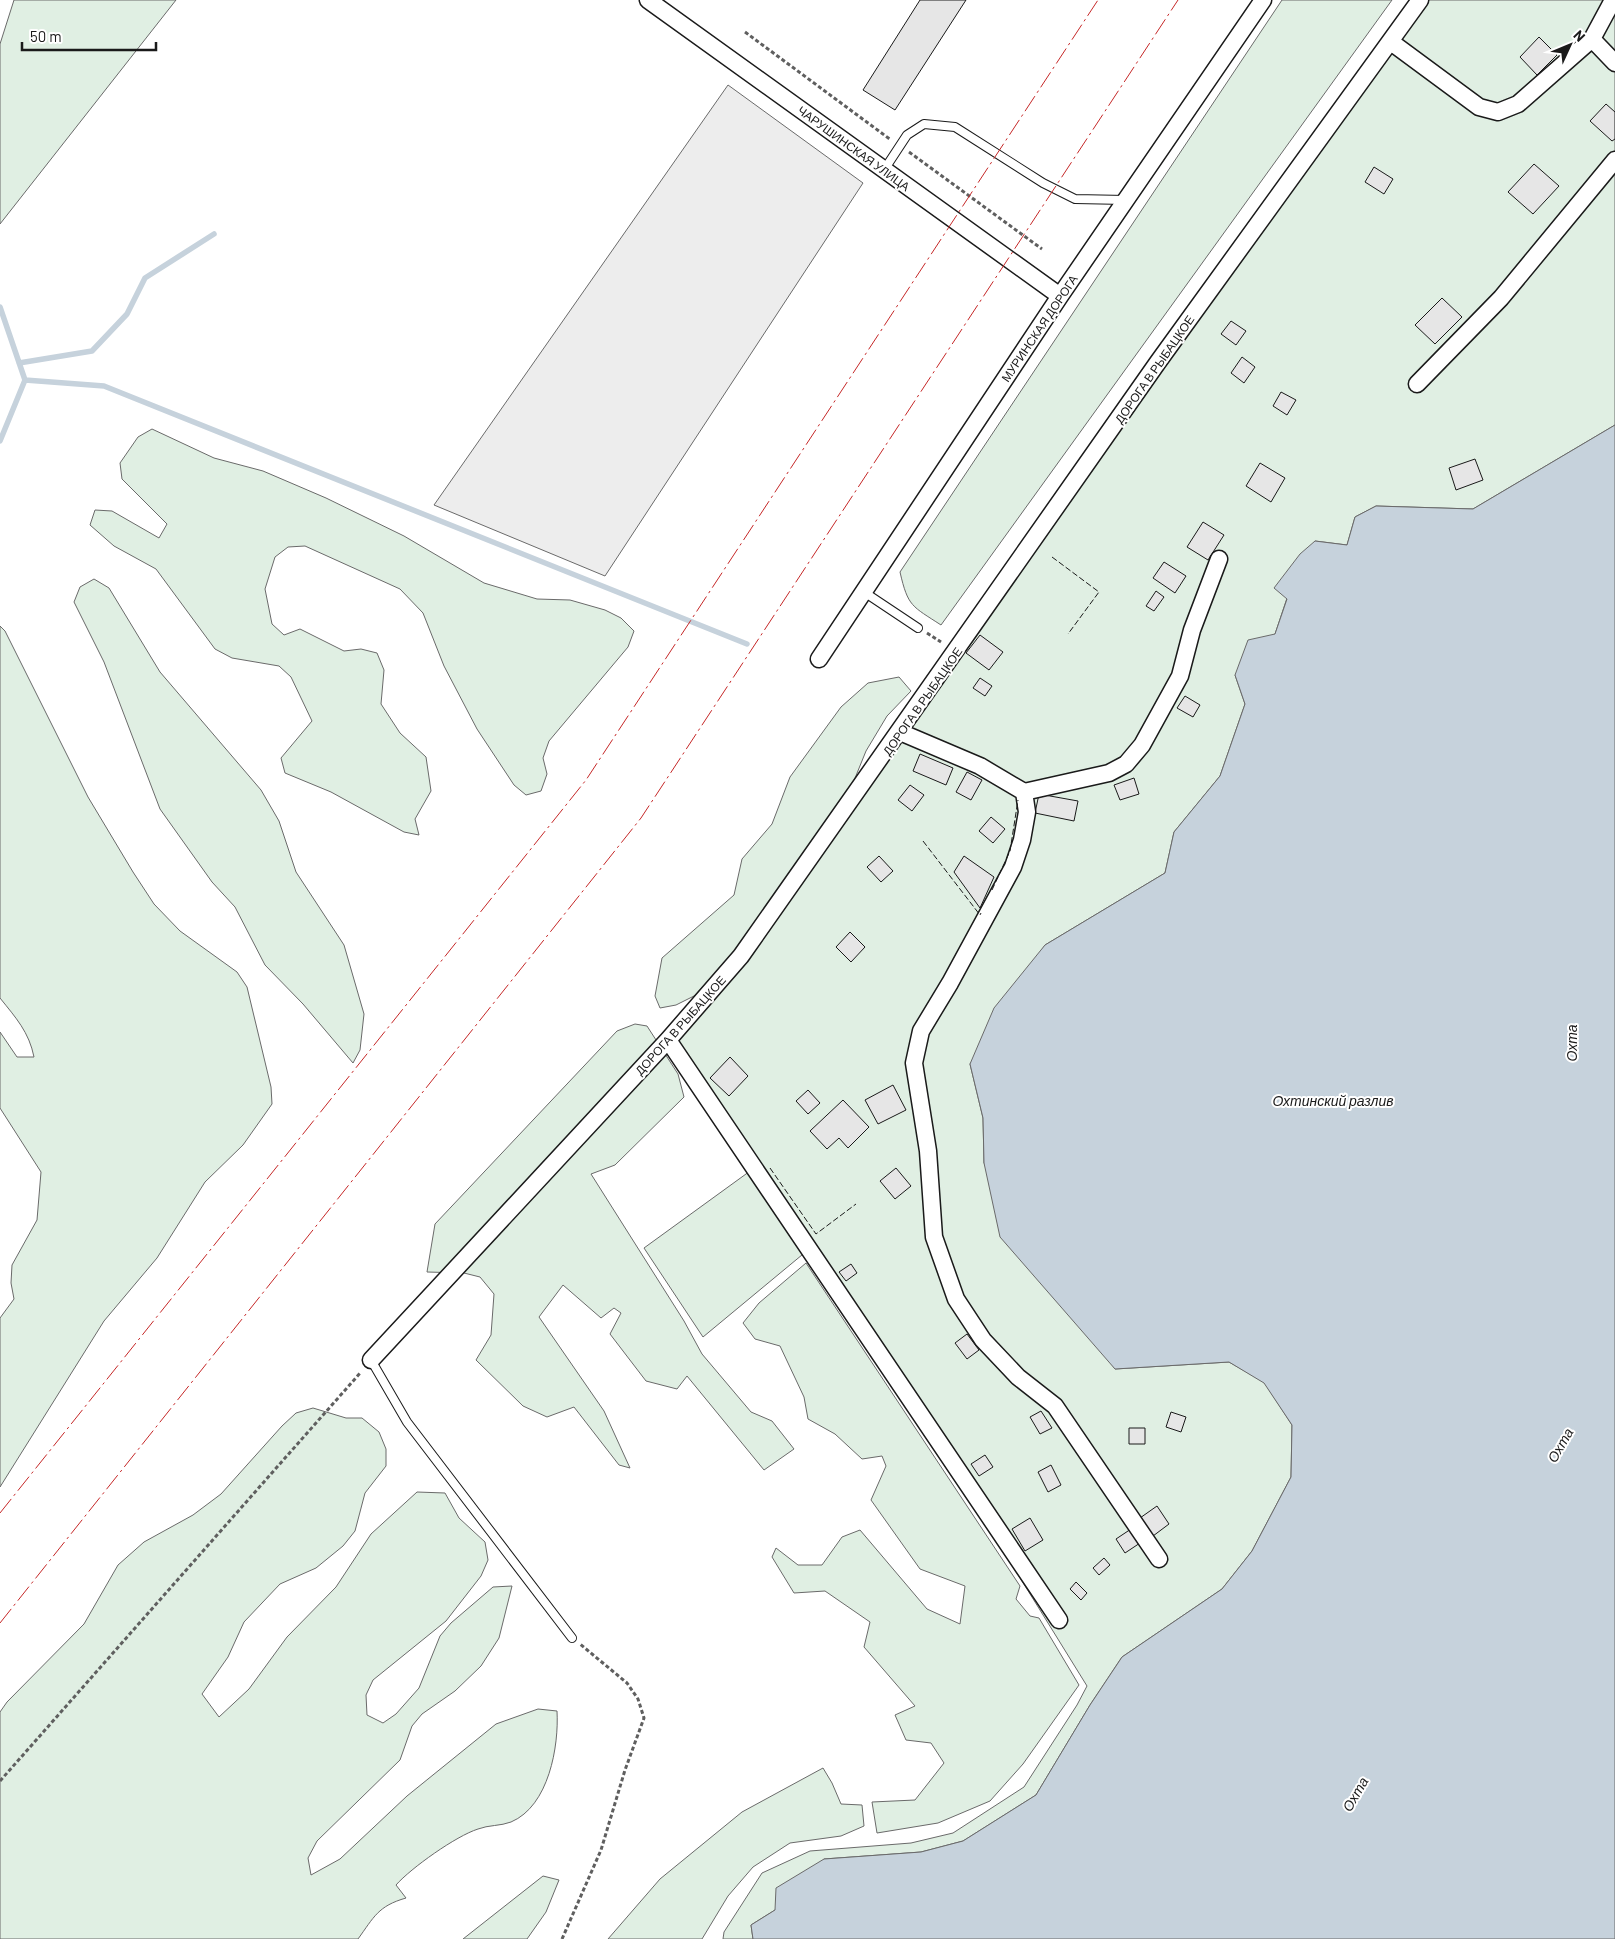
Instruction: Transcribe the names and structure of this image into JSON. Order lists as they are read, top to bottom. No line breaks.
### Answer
{"streets":{"street":["ЧАРУШИНСКАЯ УЛИЦА","МУРИНСКАЯ ДОРОГА","ДОРОГА В РЫБАЦКОЕ"]},"crossings":[["ЧАРУШИНСКАЯ УЛИЦА","МУРИНСКАЯ ДОРОГА"]],"water":["Охта","Охтинский разлив"],"scale_bar":"50 m","north":"top right"}
